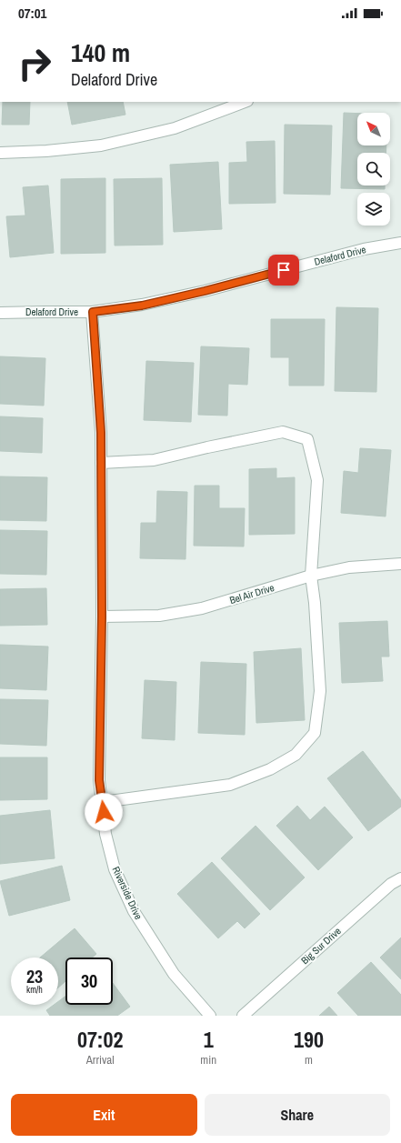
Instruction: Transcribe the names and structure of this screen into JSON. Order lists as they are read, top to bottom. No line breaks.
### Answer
{"streets":{"street":["Delaford Drive","Bel Air Drive","Riverside Drive","Big Sur Drive"]},"crossings":[["Delaford Drive","Riverside Drive"],["Bel Air Drive","Riverside Drive"]],"north":"top left","page":{"status":"07:01","turn":["140 m","Delaford Drive"],"speed":"23 km/h","limit":"30","eta":["07:02","Arrival","1","min","190","m"],"buttons":["Exit","Share"]}}
